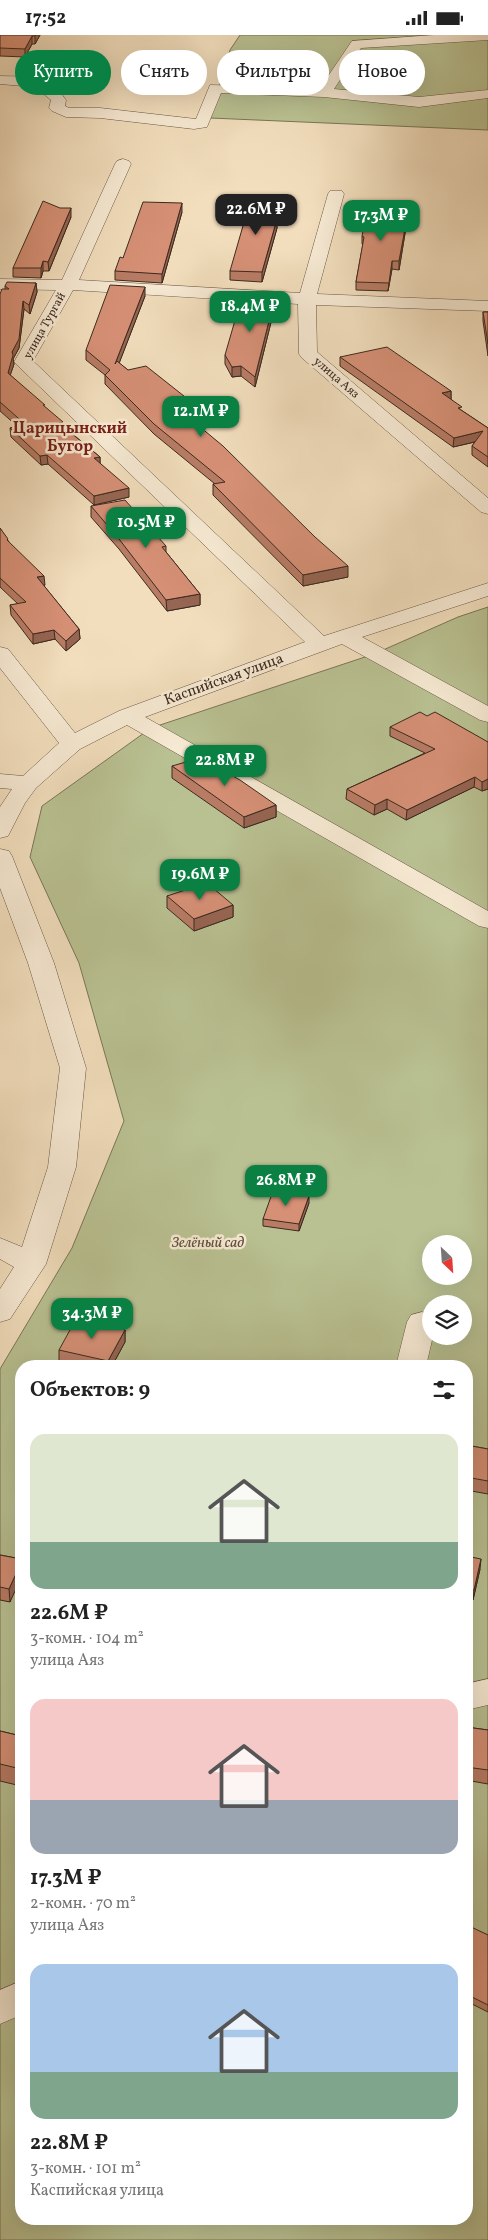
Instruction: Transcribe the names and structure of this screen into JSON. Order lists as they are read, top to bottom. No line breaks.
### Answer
{"streets":{"street":["улица Тургай","улица Аяз","Каспийская улица"]},"crossings":[["улица Тургай","Каспийская улица"]],"districts":["Царицынский Бугор"],"parks":["Зелёный сад"],"north":"bottom right","page":{"status":"17:52","chip":["Купить","Снять","Фильтры","Новое"],"price":["22.6M ₽","17.3M ₽","18.4M ₽","12.1M ₽","10.5M ₽","22.8M ₽","19.6M ₽","26.8M ₽","34.3M ₽"],"heading":"Объектов: 9","list":[{"name":"22.6M ₽","note":"3-комн. · 104 m² · улица Аяз"},{"name":"17.3M ₽","note":"2-комн. · 70 m² · улица Аяз"},{"name":"22.8M ₽","note":"3-комн. · 101 m² · Каспийская улица"}]}}
